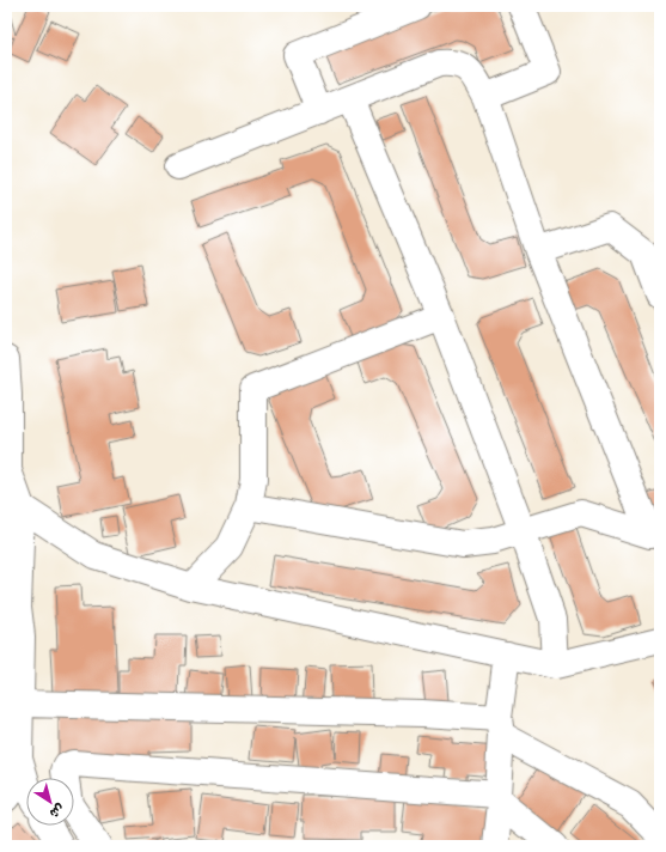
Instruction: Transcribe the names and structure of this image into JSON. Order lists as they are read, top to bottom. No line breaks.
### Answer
{"north":"bottom right"}
